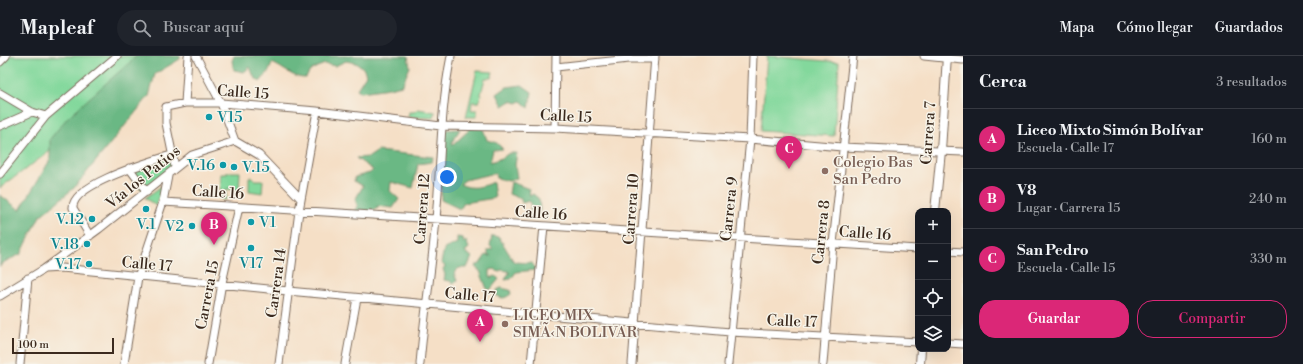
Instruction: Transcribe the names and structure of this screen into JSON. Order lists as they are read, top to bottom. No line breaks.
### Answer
{"streets":{"street":["Calle 15","Carrera 7","Vía los Patios","Calle 16","Carrera 12","Carrera 10","Carrera 9","Carrera 8","Calle 17","Carrera 14","Carrera 15"]},"crossings":[["Calle 15","Carrera 7"],["Calle 15","Carrera 12"],["Calle 15","Carrera 10"],["Calle 15","Carrera 9"],["Calle 15","Carrera 8"],["Calle 15","Carrera 14"],["Vía los Patios","Calle 17"],["Calle 16","Carrera 12"],["Calle 16","Carrera 10"],["Calle 16","Carrera 9"],["Calle 16","Carrera 8"],["Calle 16","Carrera 14"],["Calle 16","Carrera 15"],["Carrera 12","Calle 17"],["Carrera 10","Calle 17"],["Carrera 9","Calle 17"],["Carrera 8","Calle 17"],["Calle 17","Carrera 14"],["Calle 17","Carrera 15"]],"places":["V15","V.16","V.15","Colegio Bas San Pedro","V.1","V.12","V1","V2","V.18","V17","V.17","LICEO MIX SIMÃ‹N BOLIVAR"],"scale_bar":"100 m","page":{"header":"Mapleaf","search":"Buscar aquí","nav":["Mapa","Cómo llegar","Guardados"],"heading":["Cerca","3 resultados"],"list":[{"mark":"A","name":"Liceo Mixto Simón Bolívar","note":"Escuela · Calle 17","value":"160 m"},{"mark":"B","name":"V8","note":"Lugar · Carrera 15","value":"240 m"},{"mark":"C","name":"San Pedro","note":"Escuela · Calle 15","value":"330 m"}],"pins":["C","B","A"],"map_buttons":["+","−"],"buttons":["Guardar","Compartir"],"scale":"100 m"}}
